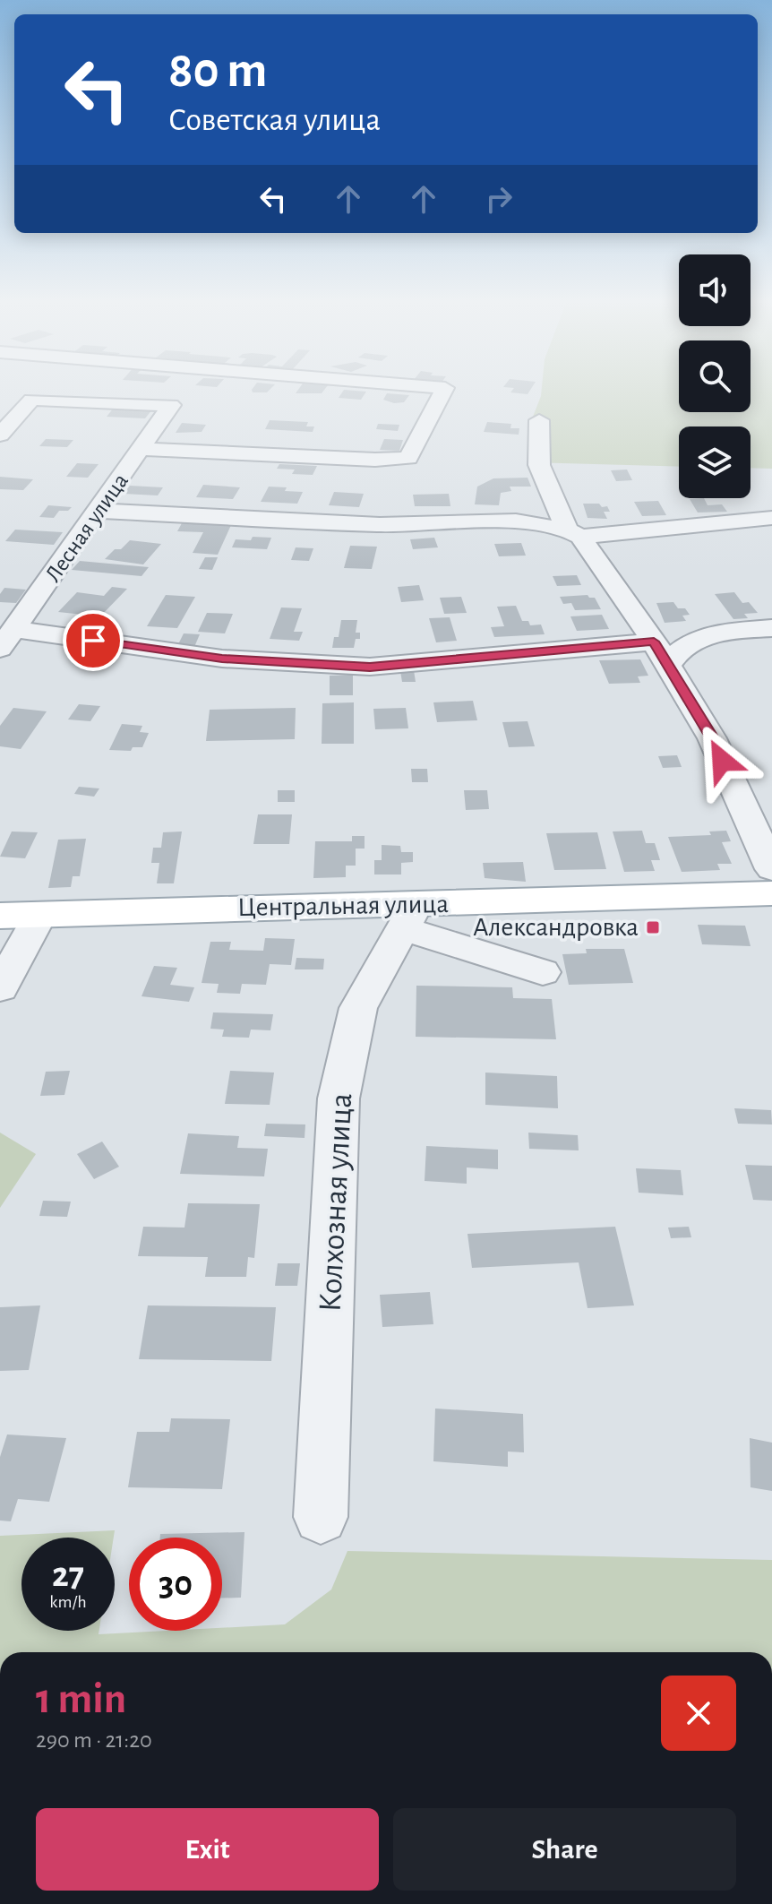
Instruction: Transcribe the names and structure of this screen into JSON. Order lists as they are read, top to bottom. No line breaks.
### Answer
{"streets":{"main road":["Центральная улица"],"street":["Лесная улица","Колхозная улица"]},"crossings":[["Центральная улица","Колхозная улица"]],"places":{"transit":["Александровка"]},"page":{"turn":["80 m","Советская улица"],"speed":"27 km/h","limit":"30","heading":["1 min","290 m · 21:20"],"buttons":["Exit","Share"]}}
